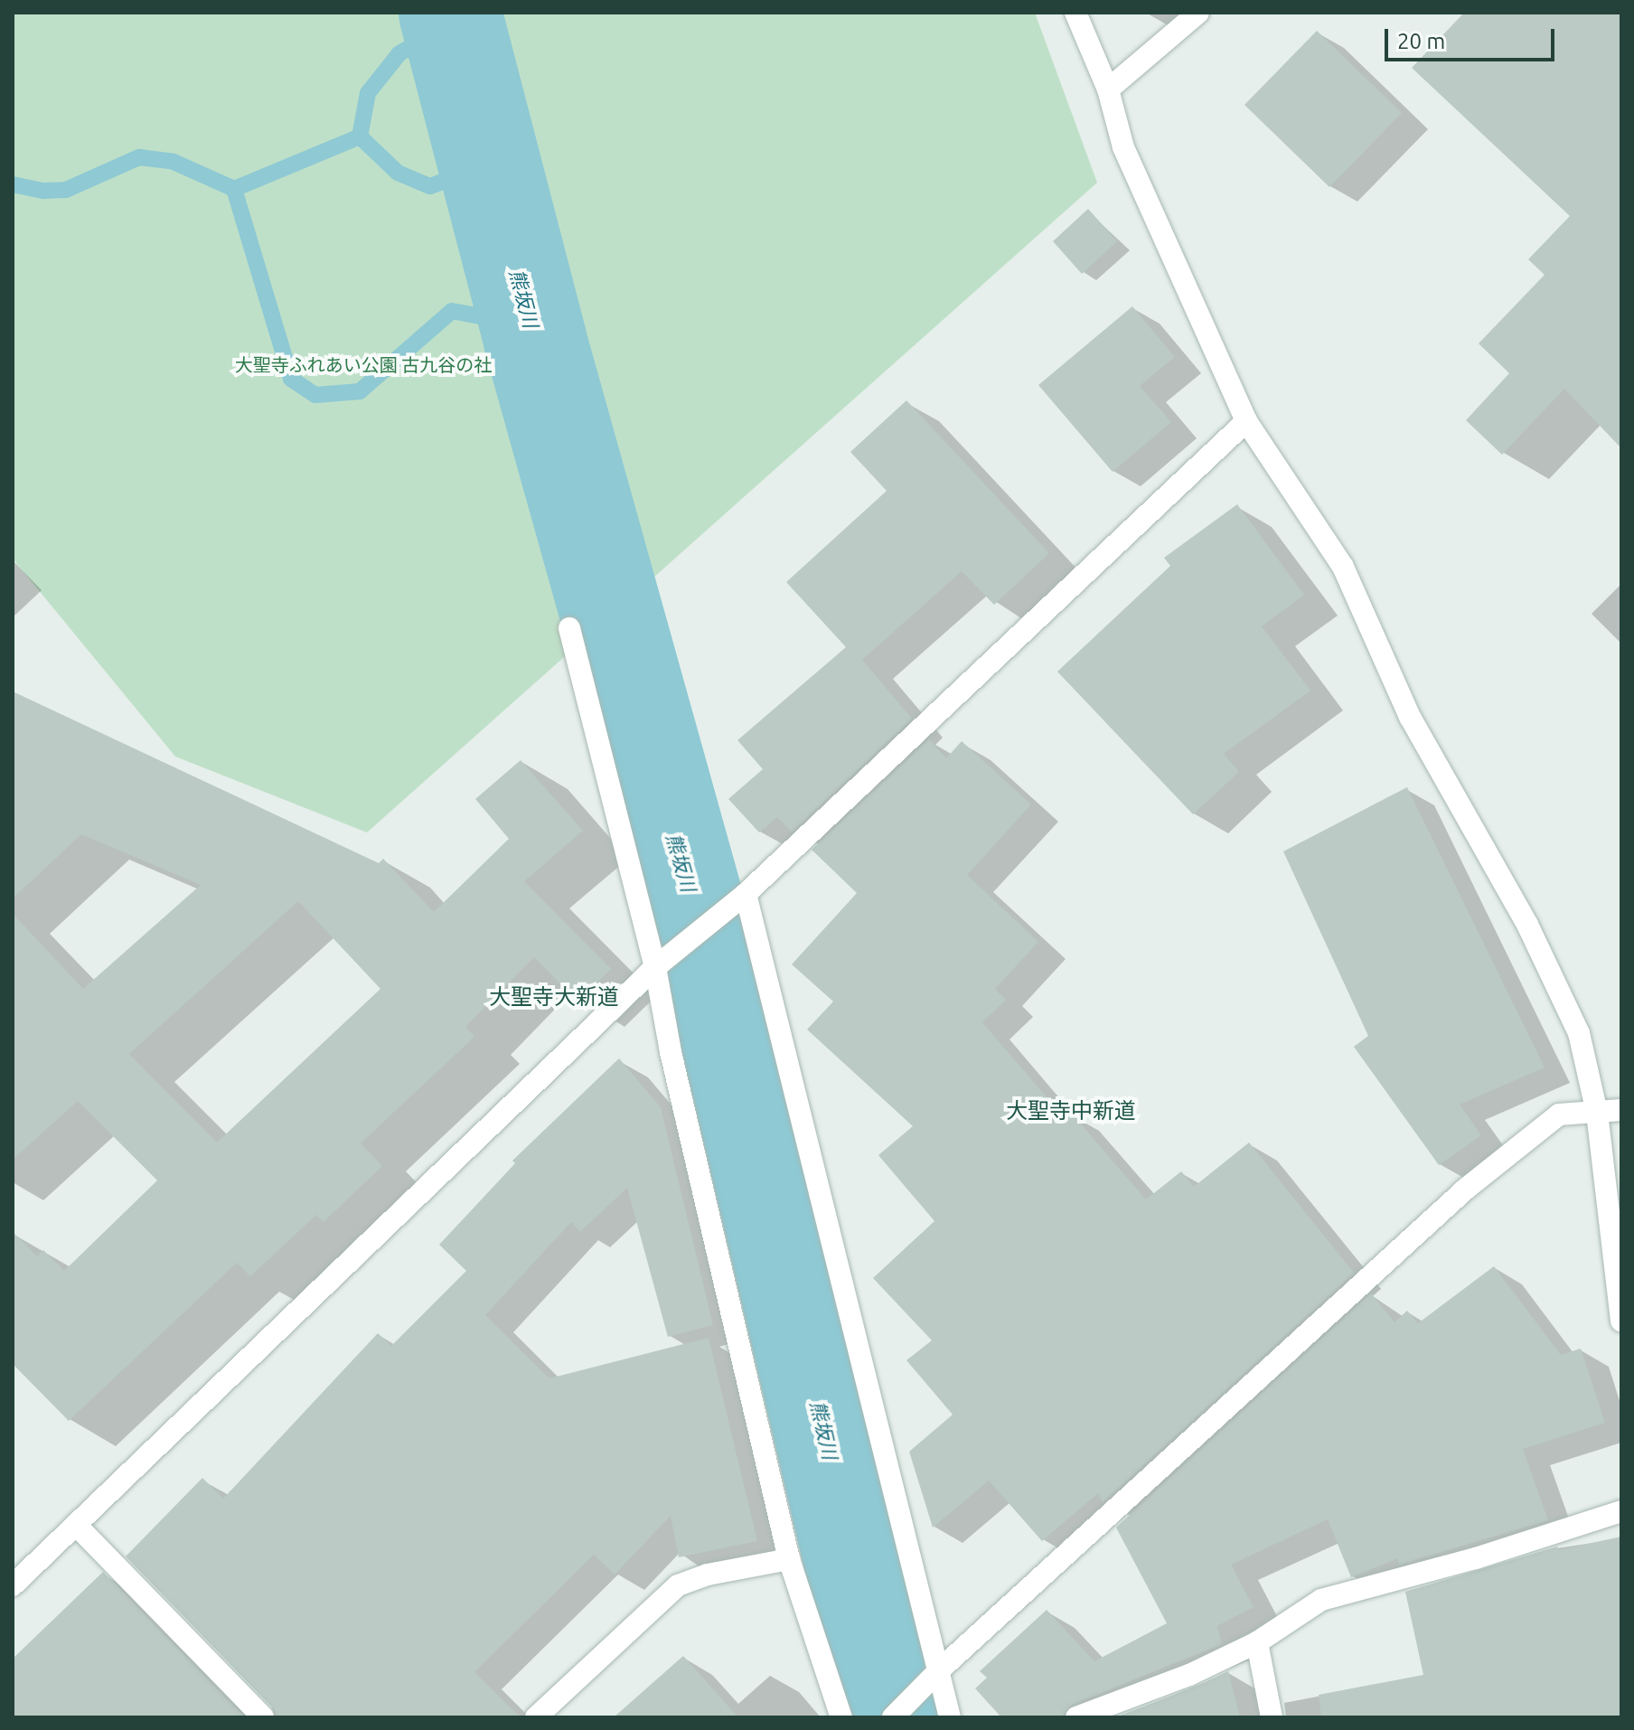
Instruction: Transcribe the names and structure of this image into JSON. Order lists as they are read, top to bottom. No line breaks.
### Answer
{"districts":["大聖寺大新道","大聖寺中新道"],"water":["熊坂川"],"parks":["大聖寺ふれあい公園 古九谷の社"],"scale_bar":"20 m"}
